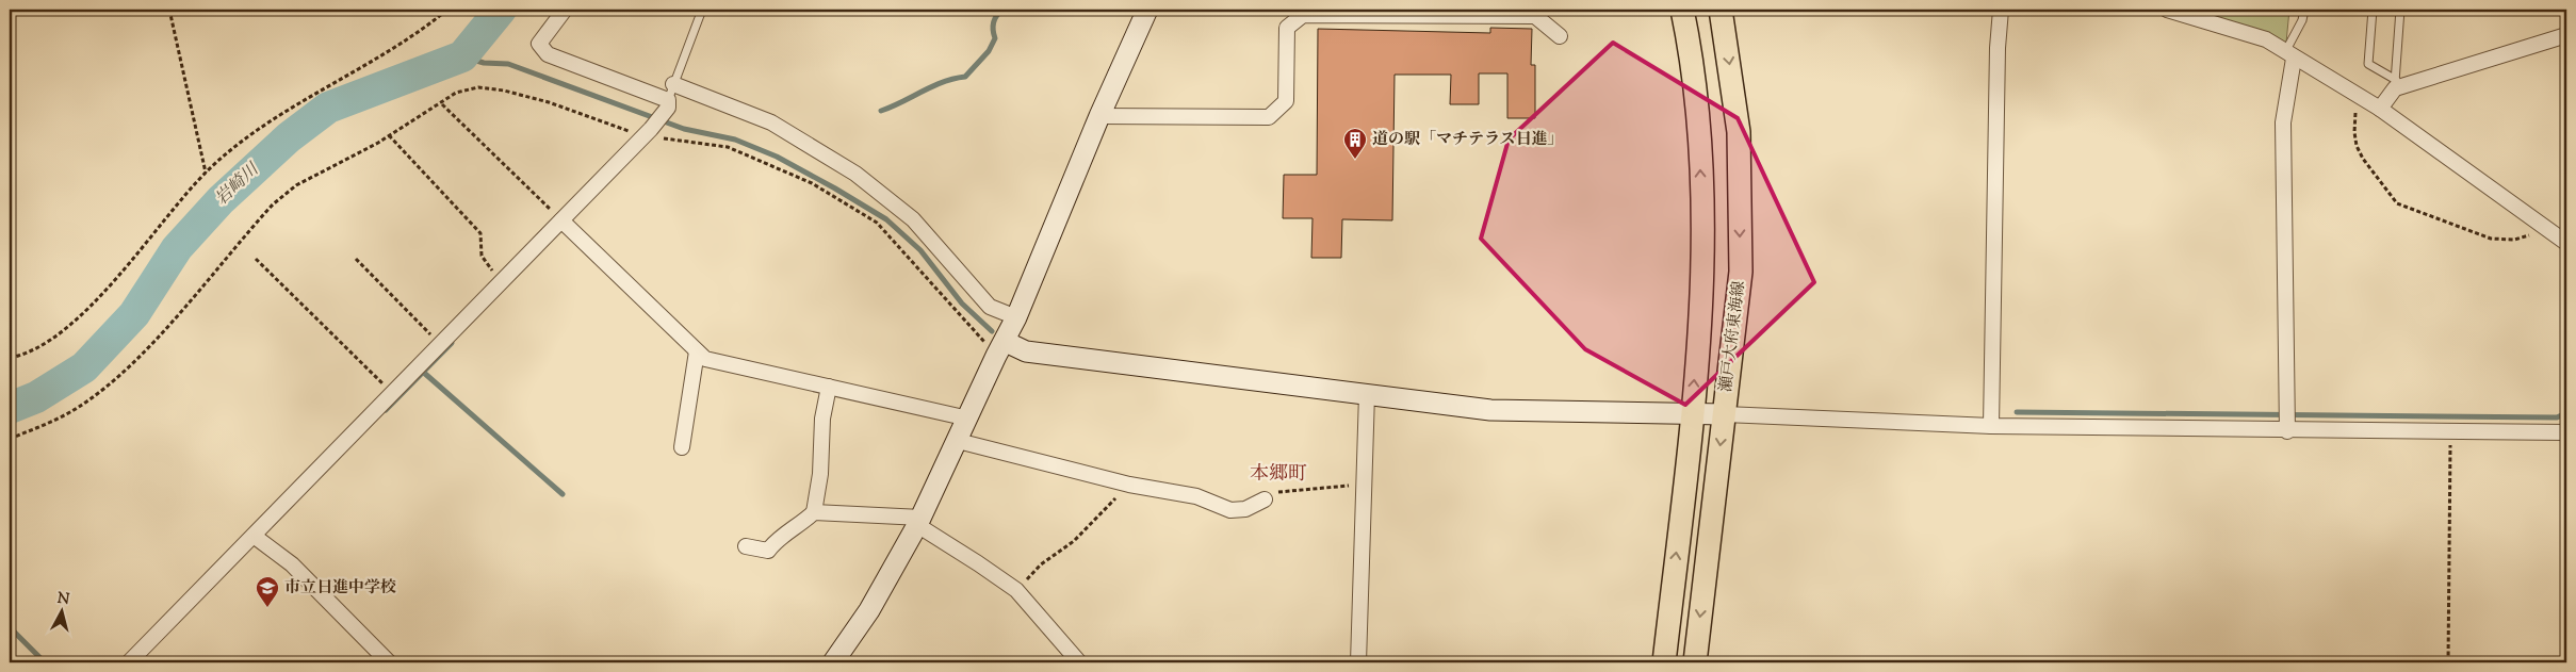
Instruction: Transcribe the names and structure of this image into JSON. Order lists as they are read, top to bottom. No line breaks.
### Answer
{"streets":{"main road":["瀬戸大府東海線"]},"districts":["本郷町"],"water":["岩崎川"],"places":{"building":["道の駅「マチテラス日進」"],"school or university":["市立日進中学校"]},"north":"top"}
